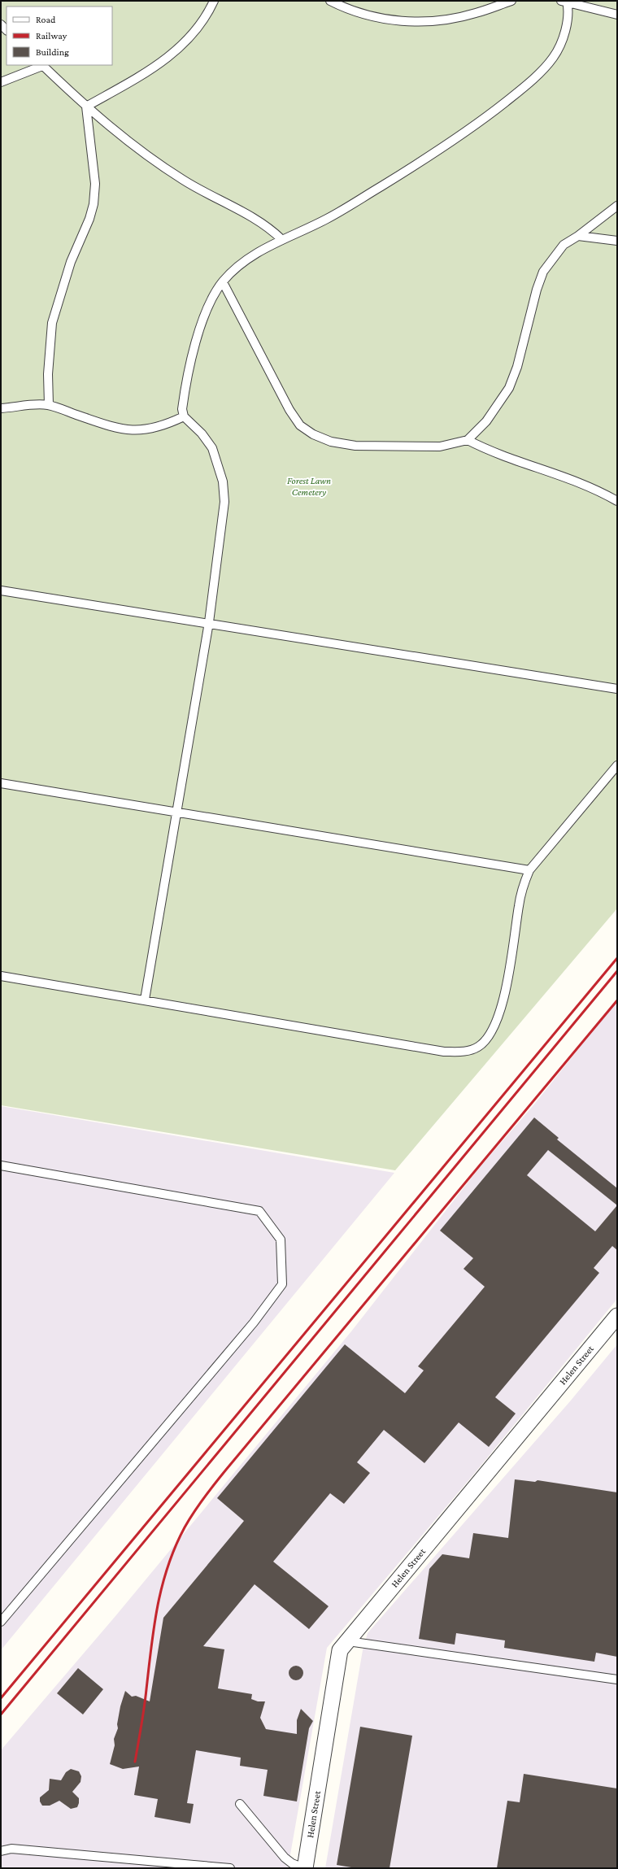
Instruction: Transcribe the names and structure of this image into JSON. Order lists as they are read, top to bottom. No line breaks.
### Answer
{"streets":{"street":["Helen Street"]},"parks":["Forest Lawn Cemetery"],"legend":["Road","Railway","Building"]}
